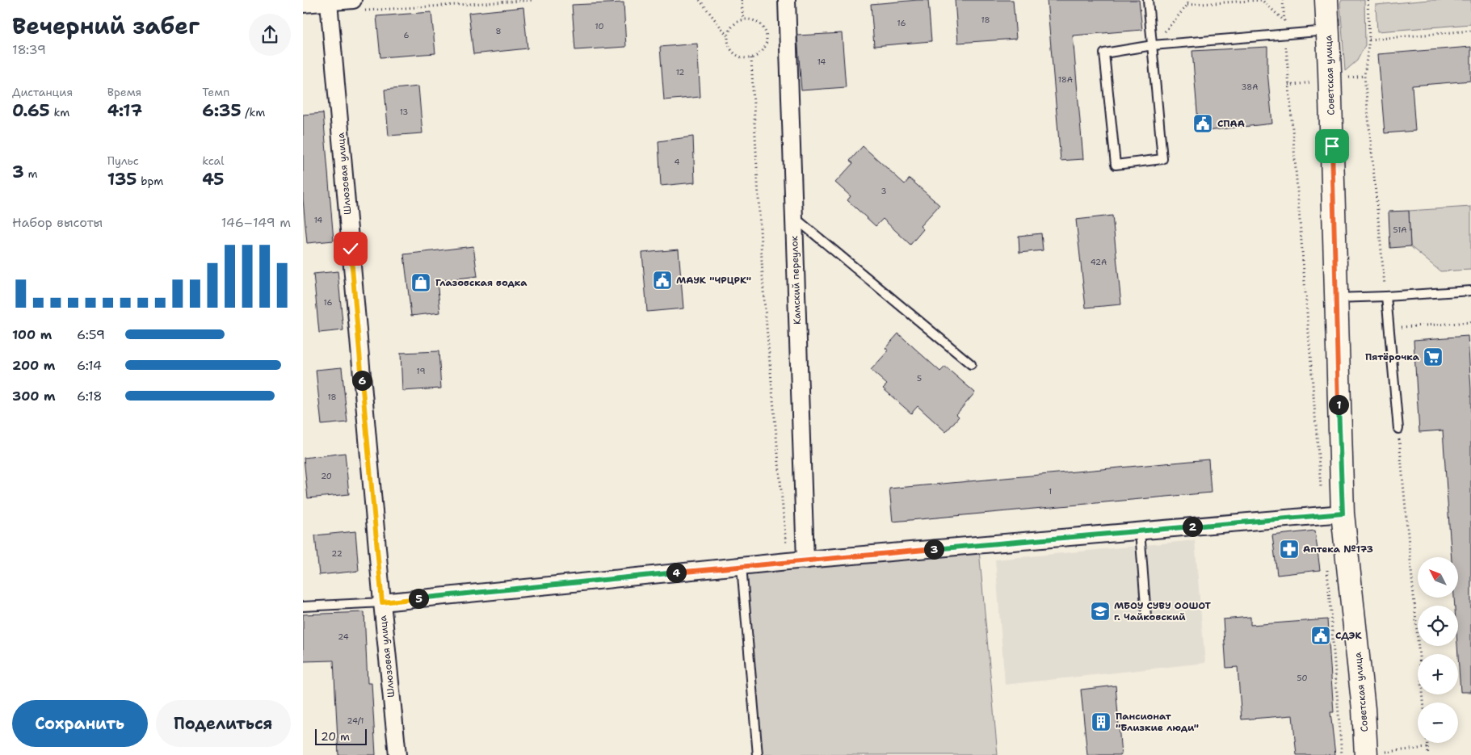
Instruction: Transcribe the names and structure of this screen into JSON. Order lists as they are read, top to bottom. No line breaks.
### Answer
{"streets":{"main road":["Советская улица"],"street":["Шлюзовая улица","Камский переулок"]},"places":{"public building":["СПАА","МАУК \"ЧРЦРК\"","СДЭК"],"shop":["Глазовская водка"],"supermarket":["Пятёрочка"],"pharmacy":["Аптека №173"],"school or university":["МБОУ СУВУ ООШОТ г. Чайковский"],"building":["Пансионат \"Близкие люди\""]},"house_numbers":["18","16","10","8","6","14","12","18А","38А","13","4","3","14","51А","42А","16","19","5","18","20","1","22","24","50","24/1"],"scale_bar":"20 m","north":"top left","page":{"heading":["Вечерний забег","18:39"],"stats":[["Дистанция","0.65 km"],["Время","4:17"],["Темп","6:35 /km"],["3 m"],["Пульс","135 bpm"],["kcal","45"]],"chart":["Набор высоты","146–149 m"],"list":[{"name":"100 m","note":"6:59"},{"name":"200 m","note":"6:14"},{"name":"300 m","note":"6:18"}],"pins":["6","1","2","3","4","5"],"map_buttons":["+","−"],"buttons":["Сохранить","Поделиться"],"scale":"20 m"}}
